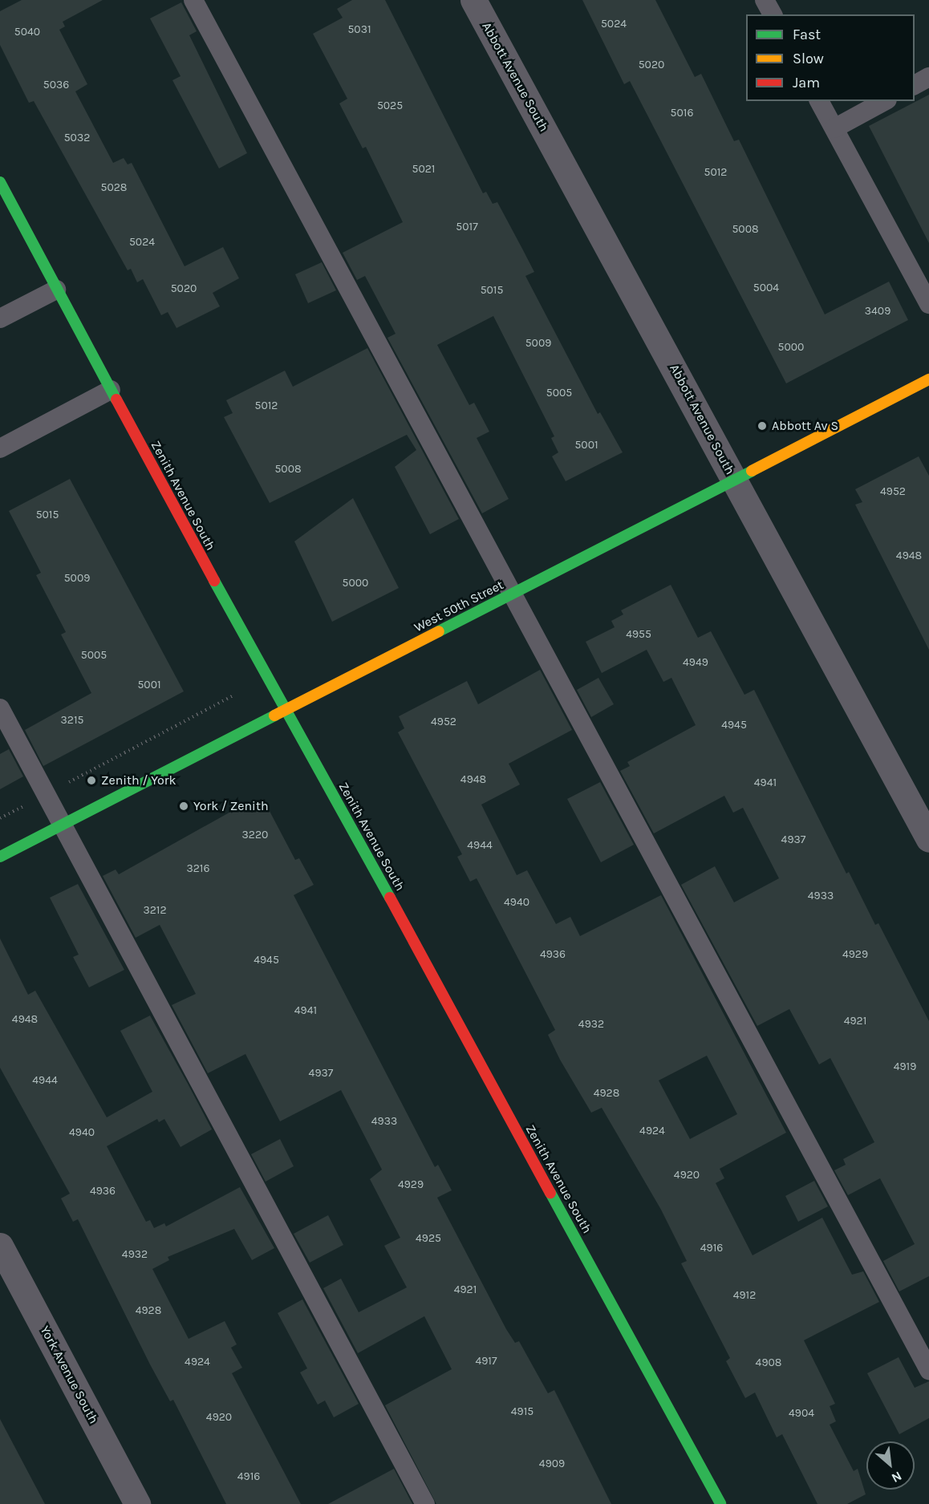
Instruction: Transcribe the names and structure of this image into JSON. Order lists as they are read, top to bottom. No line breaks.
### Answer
{"streets":{"street":["Abbott Avenue South","Zenith Avenue South","West 50th Street","York Avenue South"]},"crossings":[["Abbott Avenue South","West 50th Street"],["Zenith Avenue South","West 50th Street"]],"places":["Abbott Av S","Zenith / York","York / Zenith"],"house_numbers":["5024","5031","5040","5020","5036","5025","5016","5032","5021","5012","5028","5017","5008","5024","5004","5020","5015","3409","5009","5000","5005","5012","5001","5008","4952","5015","4948","5009","5000","4955","5005","4949","5001","3215","4952","4945","4948","4941","3220","4937","4944","3216","4933","4940","3212","4936","4929","4945","4941","4948","4921","4932","4919","4937","4944","4928","4933","4924","4940","4920","4929","4936","4925","4916","4932","4921","4912","4928","4917","4924","4908","4915","4904","4920","4909","4916"],"legend":["Fast","Slow","Jam"],"north":"bottom right"}
